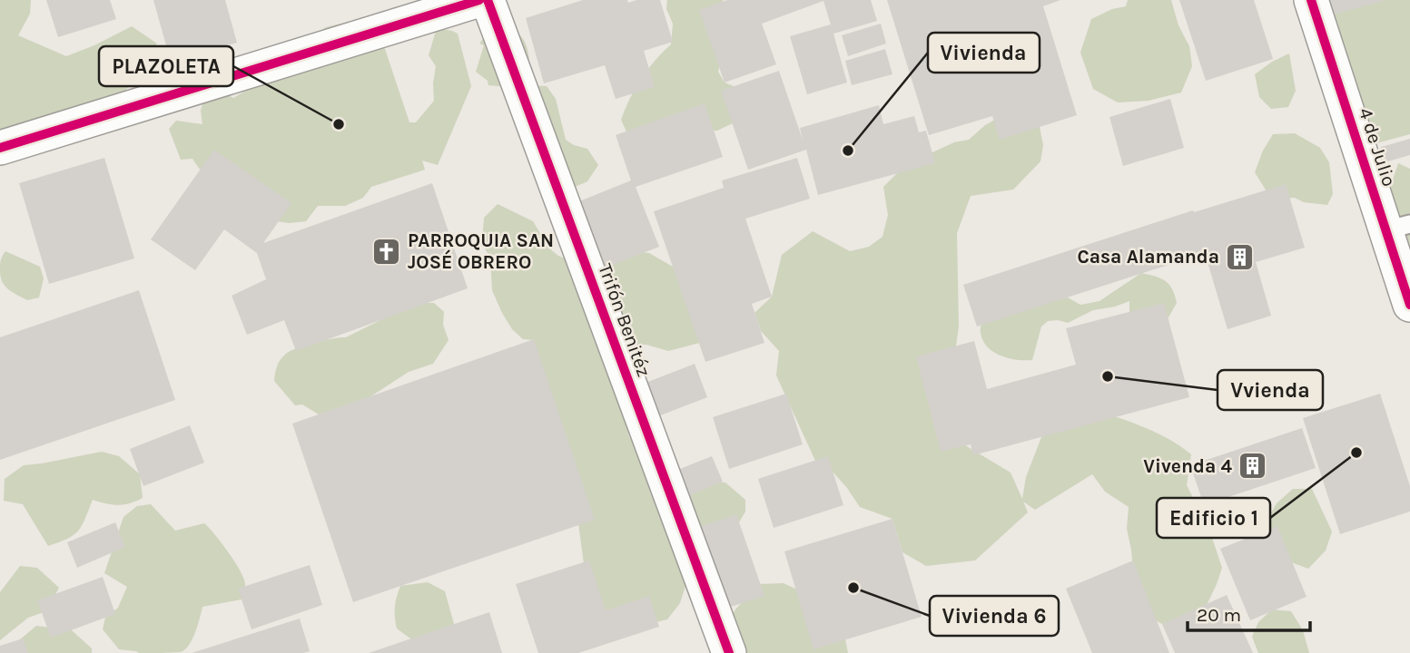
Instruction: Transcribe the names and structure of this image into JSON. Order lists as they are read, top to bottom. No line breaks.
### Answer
{"streets":{"street":["4 de Julio","Trifón Benitéz"]},"places":{"other":["PLAZOLETA","Vivienda","Vvienda","Edificio 1","Vivienda 6"],"church":["PARROQUIA SAN JOSÉ OBRERO"],"building":["Casa Alamanda","Vivenda 4"]},"scale_bar":"20 m"}
